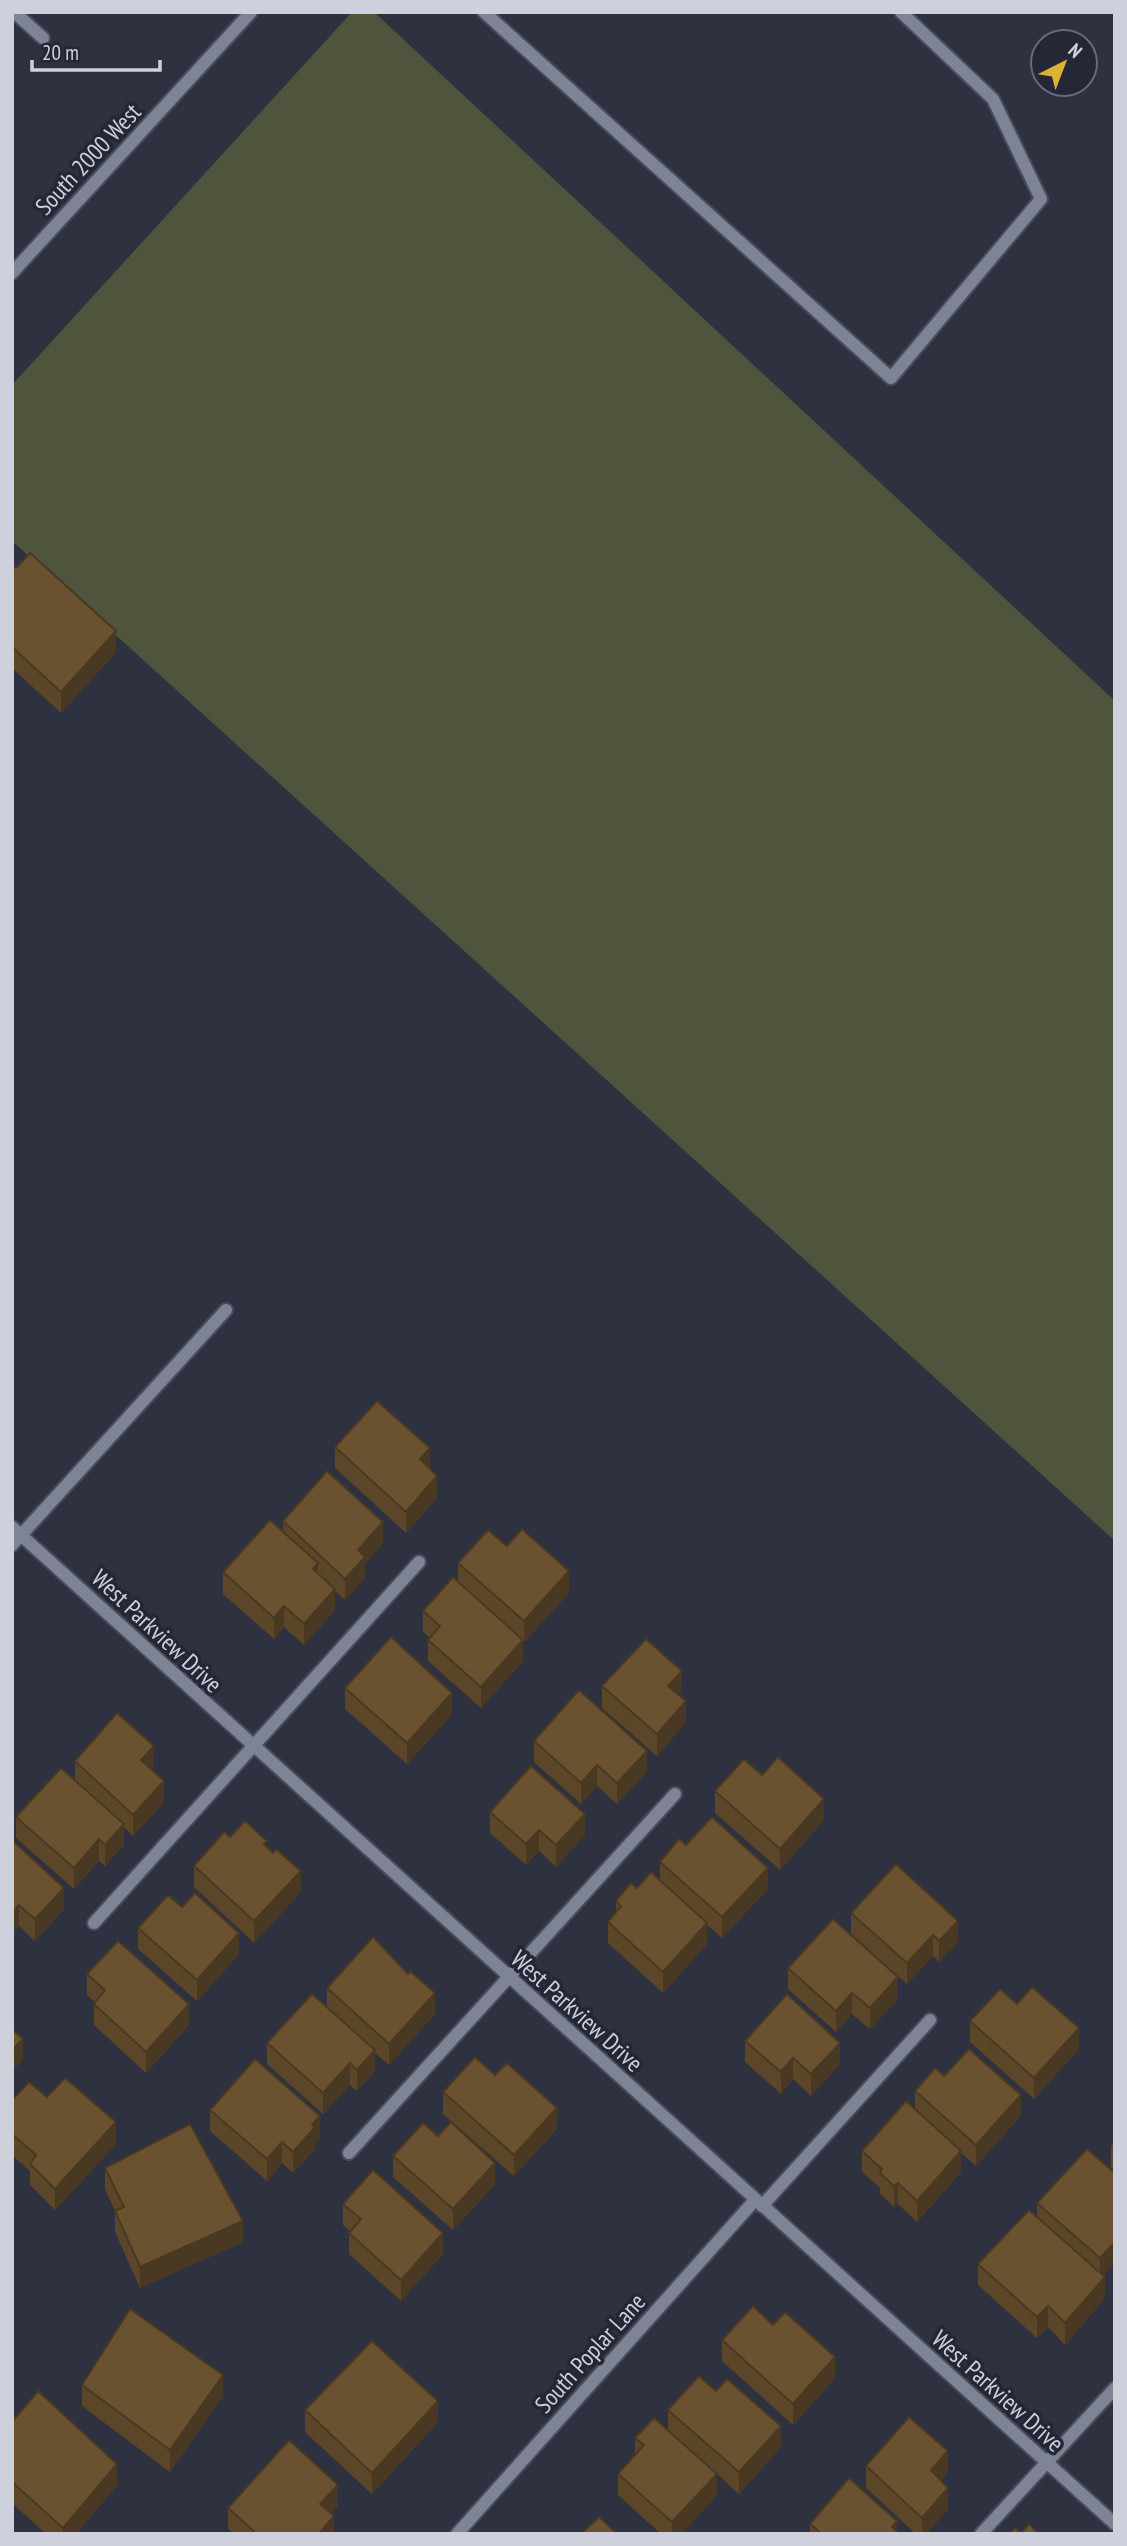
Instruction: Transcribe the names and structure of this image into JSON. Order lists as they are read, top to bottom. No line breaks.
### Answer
{"streets":{"street":["South 2000 West","West Parkview Drive","South Poplar Lane"]},"crossings":[["West Parkview Drive","South Poplar Lane"]],"scale_bar":"20 m","north":"top right"}
